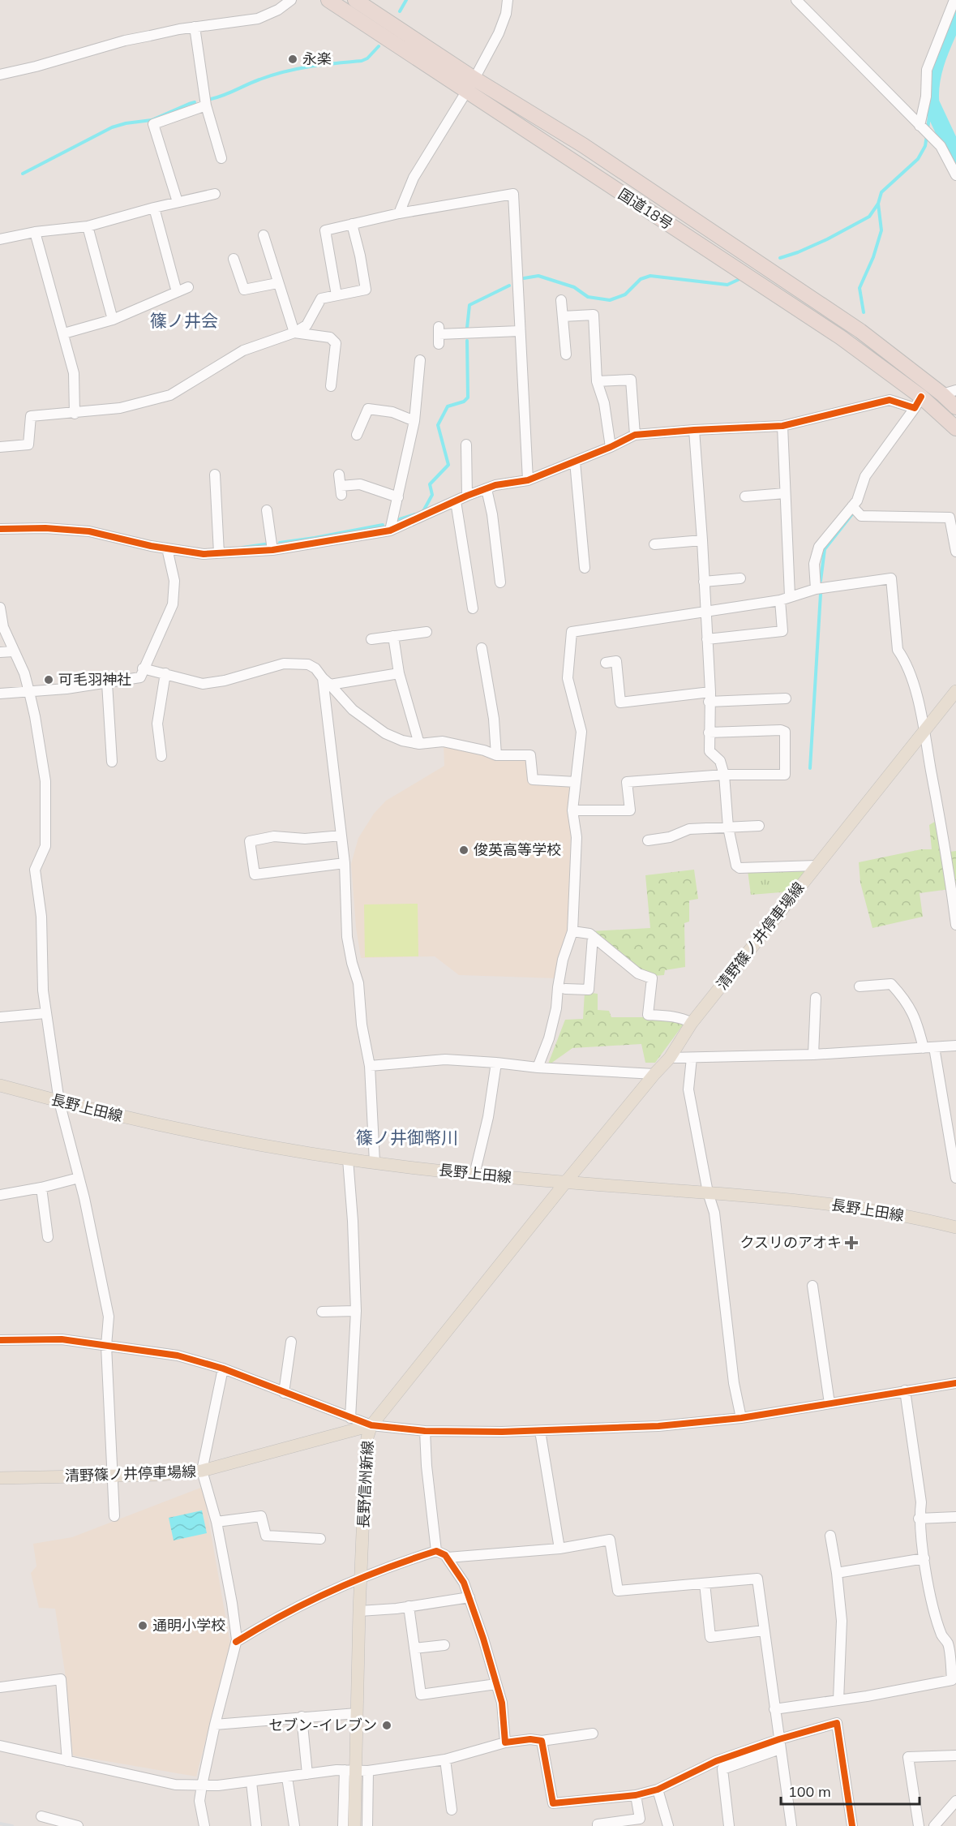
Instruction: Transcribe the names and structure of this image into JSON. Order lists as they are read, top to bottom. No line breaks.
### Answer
{"streets":{"highway":["国道18号"],"main road":["清野篠ノ井停車場線","長野上田線","長野信州新線"]},"crossings":[["清野篠ノ井停車場線","長野上田線"],["清野篠ノ井停車場線","長野信州新線"],["長野上田線","長野信州新線"]],"districts":["篠ノ井会","篠ノ井御幣川"],"places":{"other":["永楽","可毛羽神社","俊英高等学校","通明小学校","セブン-イレブン"],"health":["クスリのアオキ"]},"scale_bar":"100 m"}
